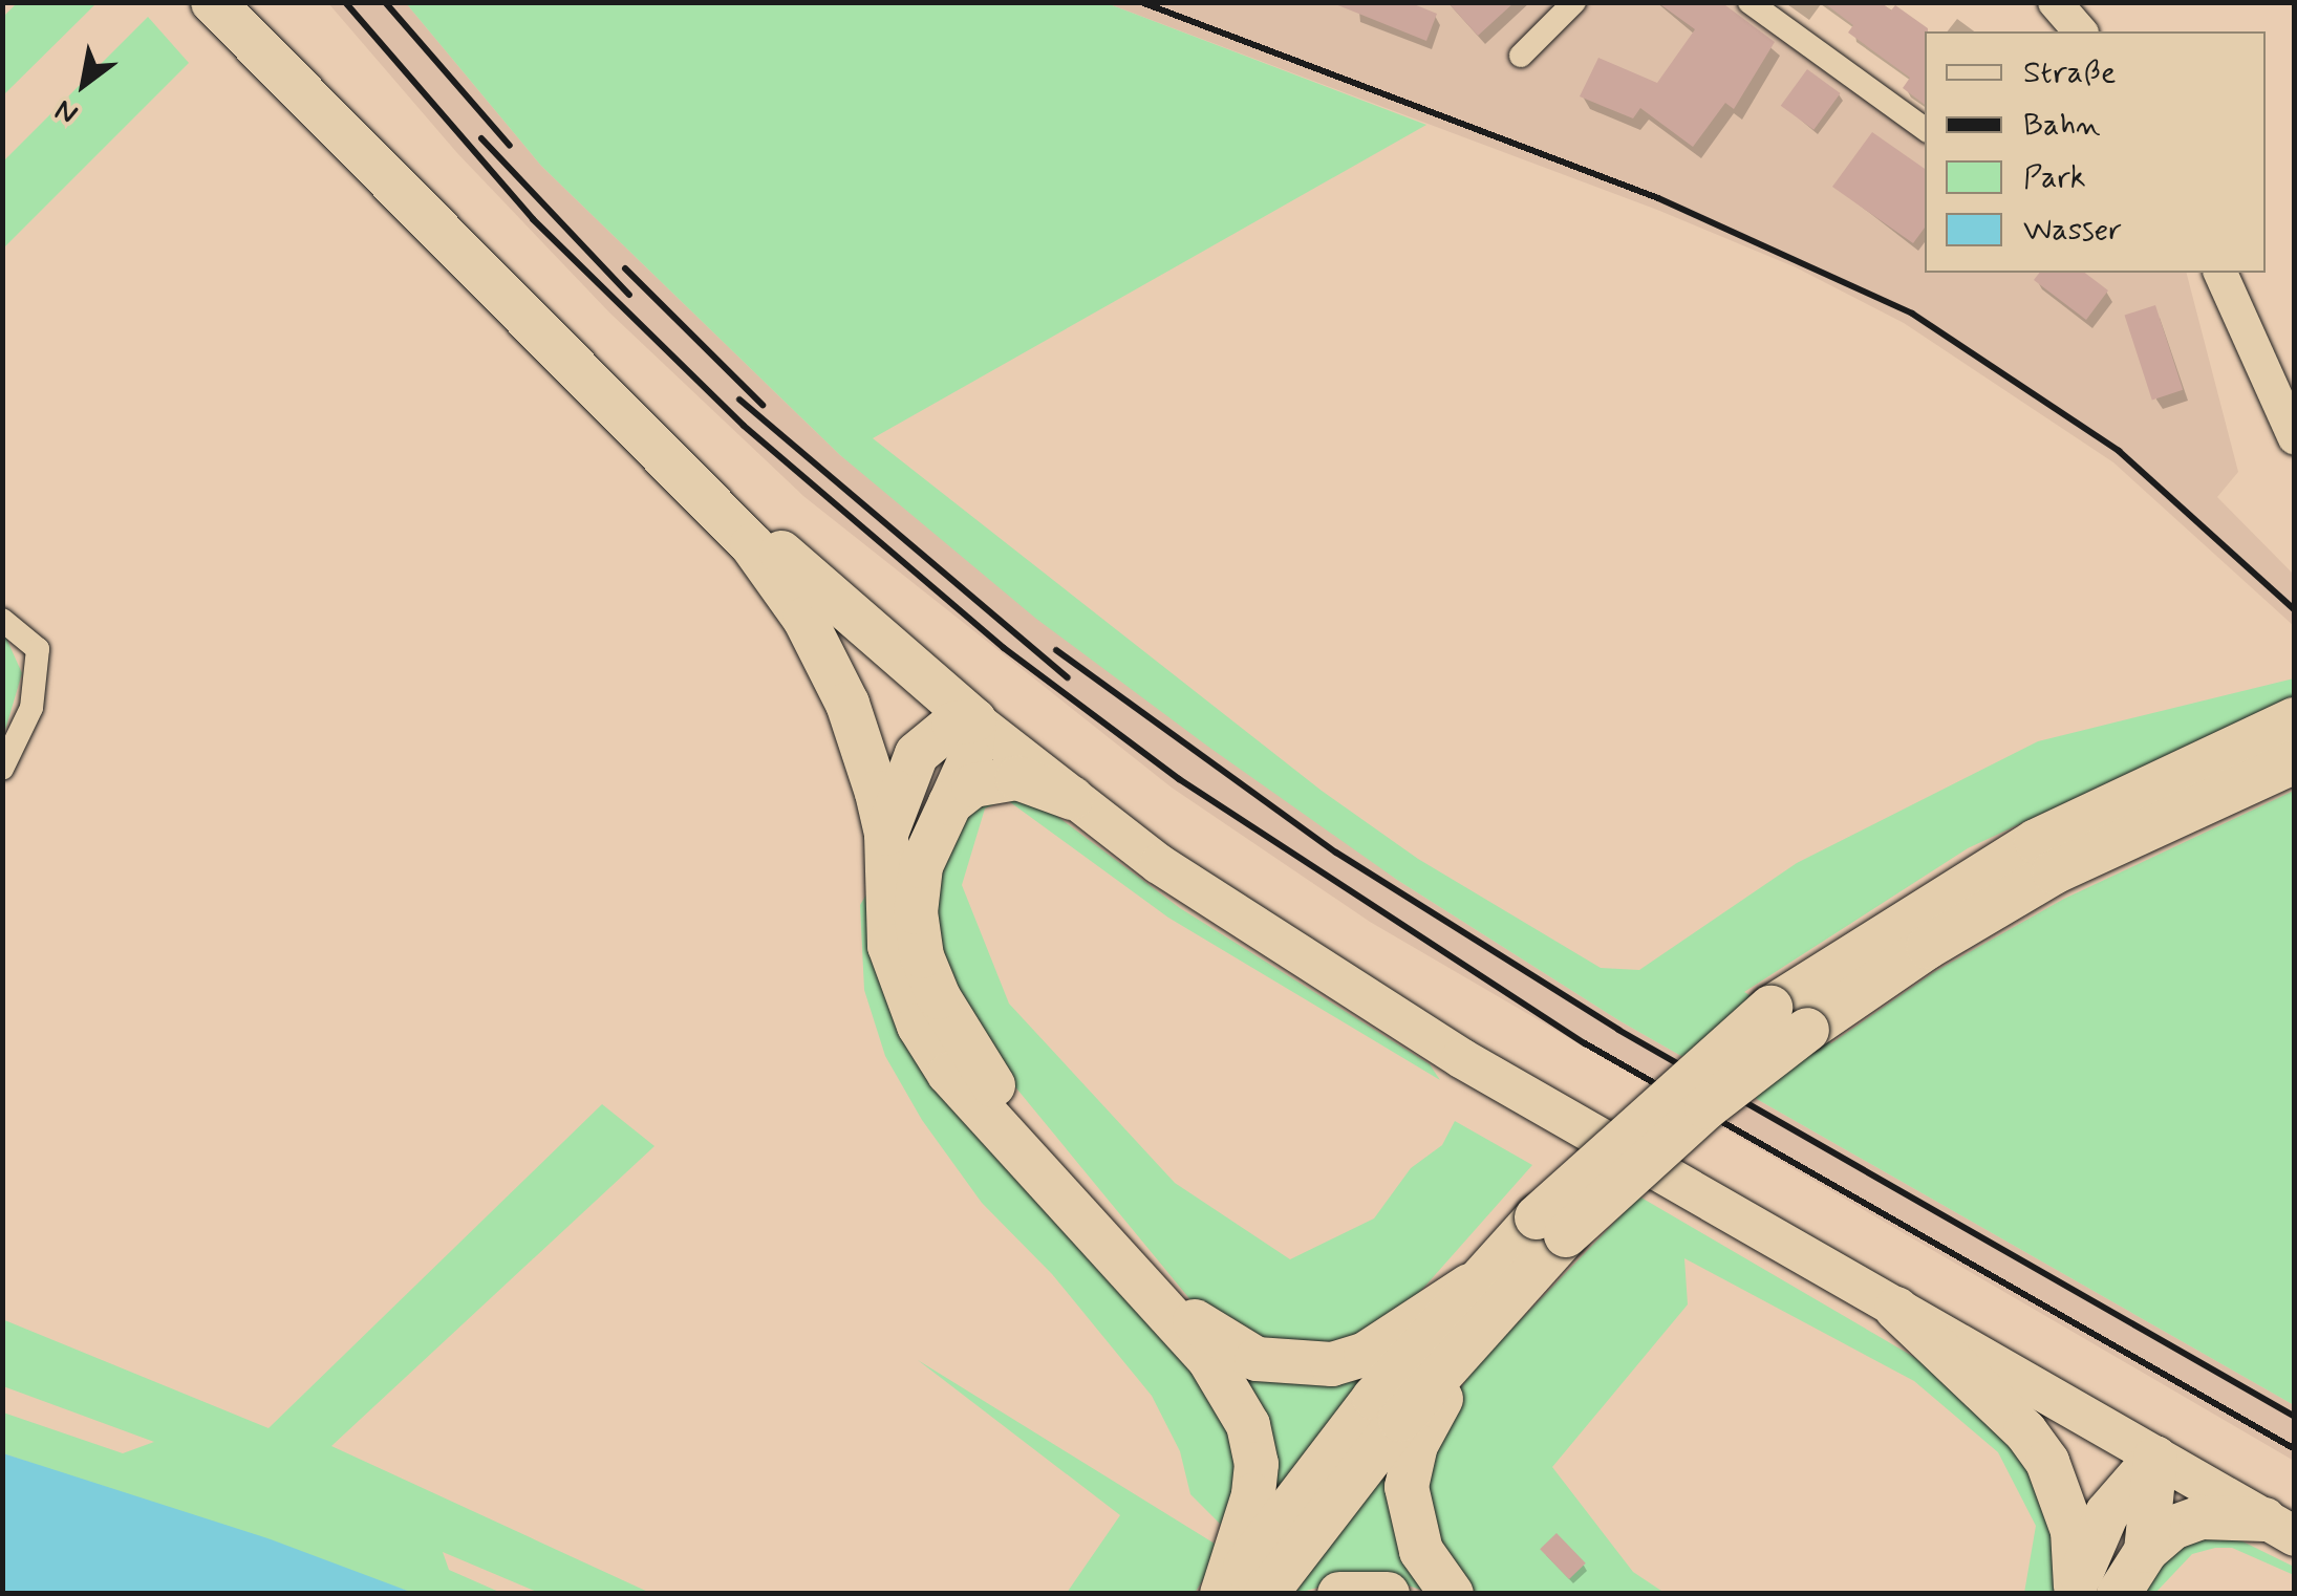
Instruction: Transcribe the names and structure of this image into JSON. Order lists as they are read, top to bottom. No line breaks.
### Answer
{"legend":["Straße","Bahn","Park","Wasser"],"north":"bottom left"}
